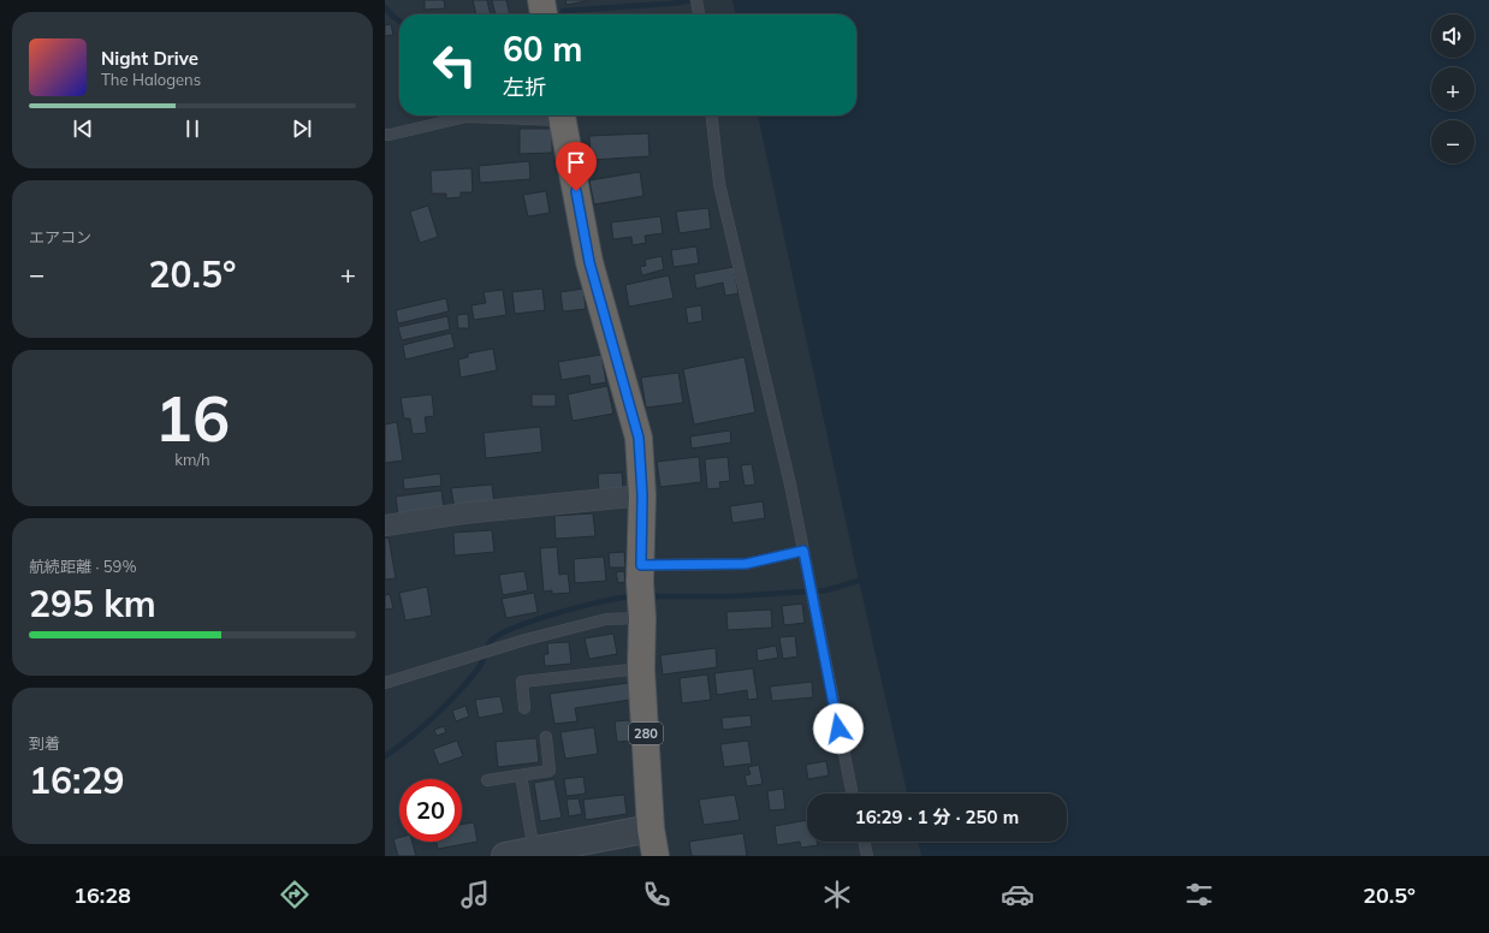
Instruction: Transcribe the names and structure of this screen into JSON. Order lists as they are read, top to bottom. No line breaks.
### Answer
{"streets":{"highway":["280"]},"page":{"map_buttons":["+","−"],"turn":["60 m","左折"],"song":["Night Drive","The Halogens"],"tile":["エアコン",["16","km/h"],["航続距離 · 59%","295 km"],["到着","16:29"]],"heat":["−","20.5°","+"],"limit":"20","trip":"16:29 · 1 分 · 250 m","tabs":["16:28","20.5°"]}}
